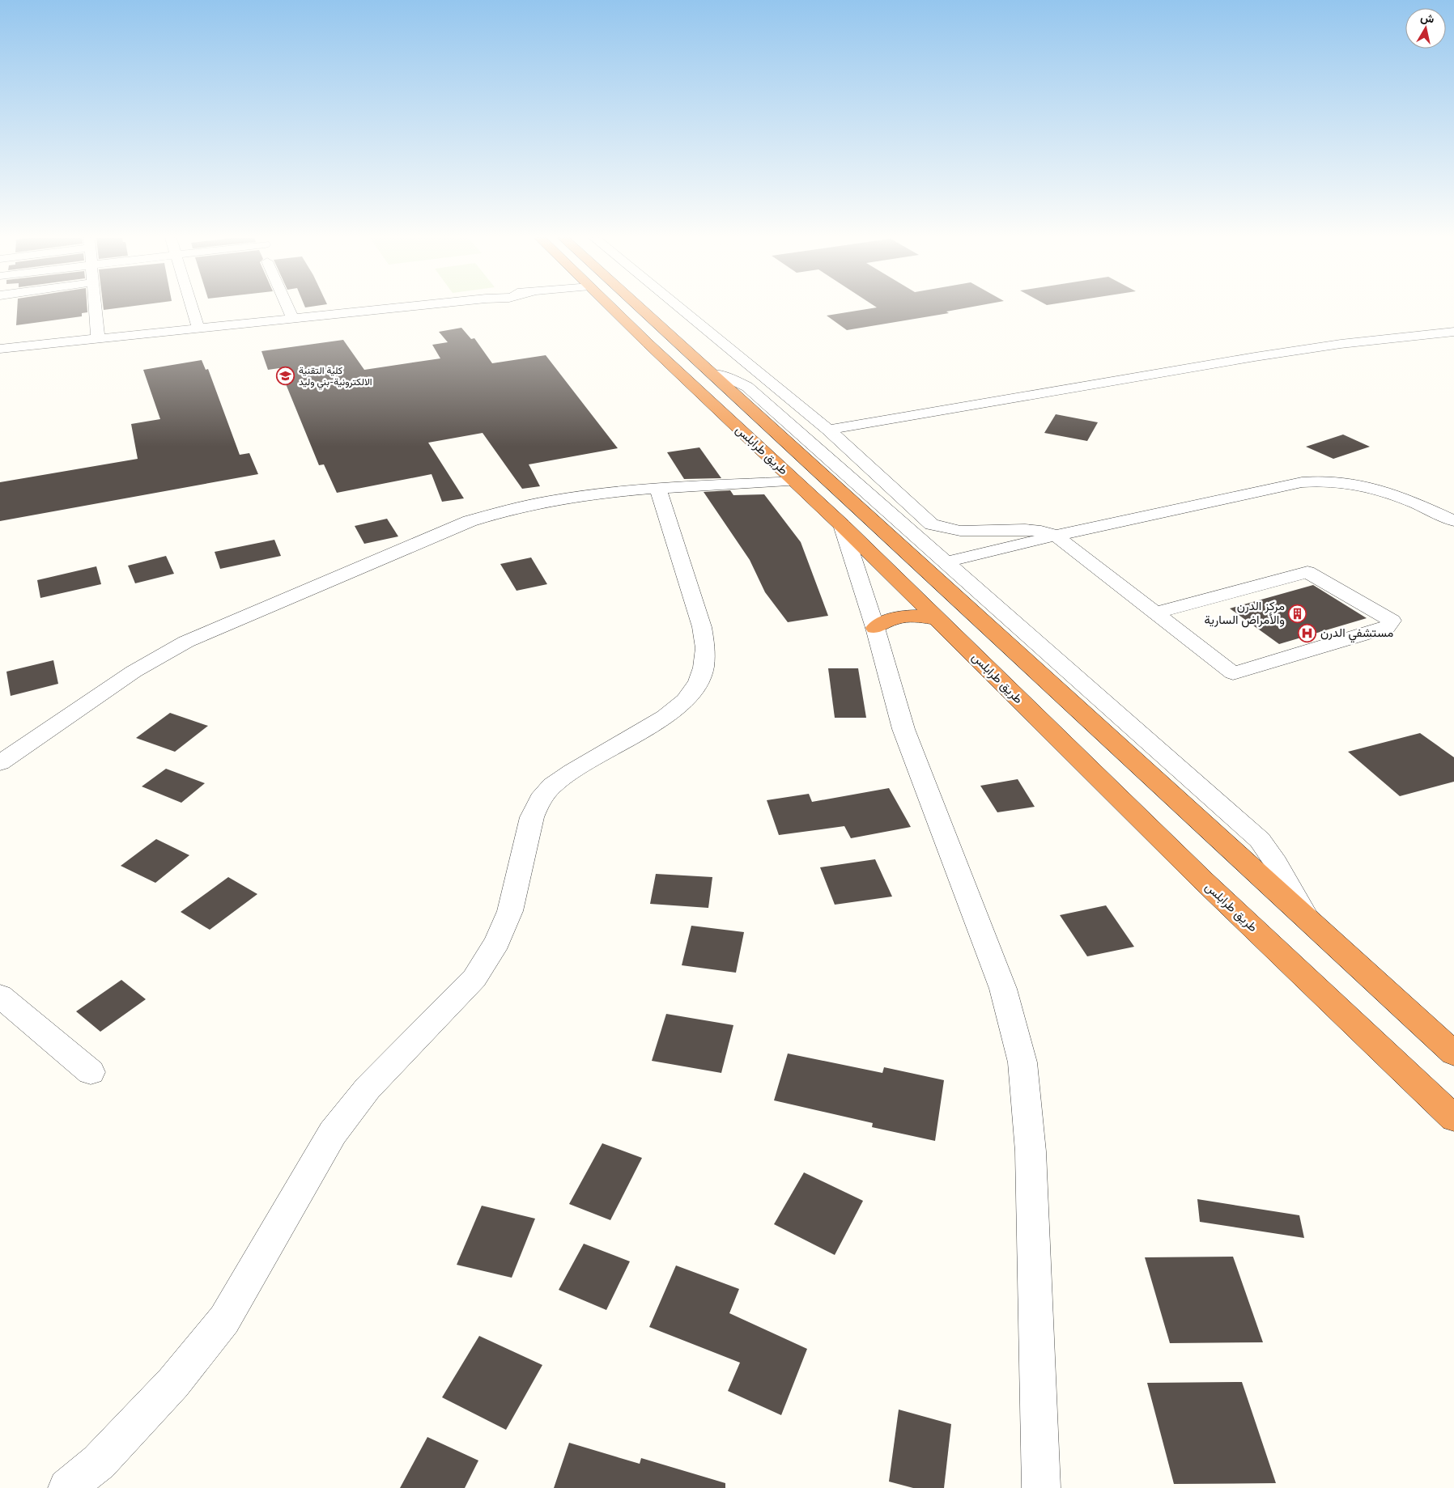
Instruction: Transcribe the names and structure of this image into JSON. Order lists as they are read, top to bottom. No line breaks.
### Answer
{"streets":{"highway":["طريق طرابلس"]},"places":{"school or university":["كلية التقنية الالكترونية-بني وليد"],"building":["مركز الدرن والأمراض السارية"],"hospital":["مستشفي الدرن"]},"north":"top"}
